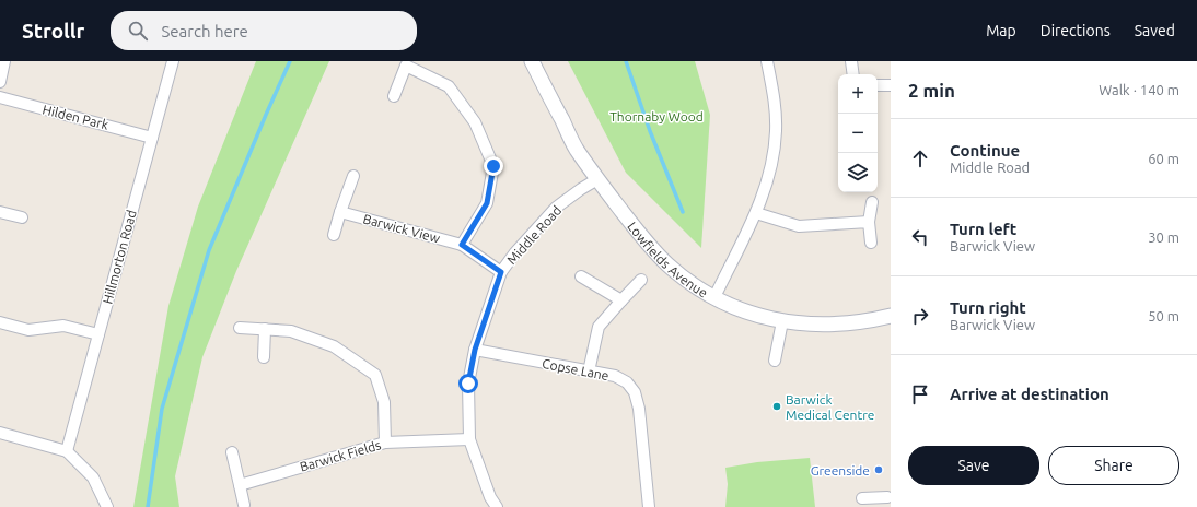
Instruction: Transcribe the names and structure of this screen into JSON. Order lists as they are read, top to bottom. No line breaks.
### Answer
{"streets":{"street":["Hilden Park","Barwick View","Middle Road","Hillmorton Road","Lowfields Avenue","Copse Lane","Barwick Fields"]},"crossings":[["Hilden Park","Hillmorton Road"],["Barwick View","Middle Road"],["Middle Road","Lowfields Avenue"],["Middle Road","Copse Lane"],["Middle Road","Barwick Fields"]],"parks":["Thornaby Wood"],"places":["Barwick Medical Centre","Greenside"],"page":{"header":"Strollr","search":"Search here","nav":["Map","Directions","Saved"],"heading":["2 min","Walk · 140 m"],"map_buttons":["+","−"],"list":[["Continue","Middle Road","60 m"],["Turn left","Barwick View","30 m"],["Turn right","Barwick View","50 m"],"Arrive at destination"],"buttons":["Save","Share"]}}
